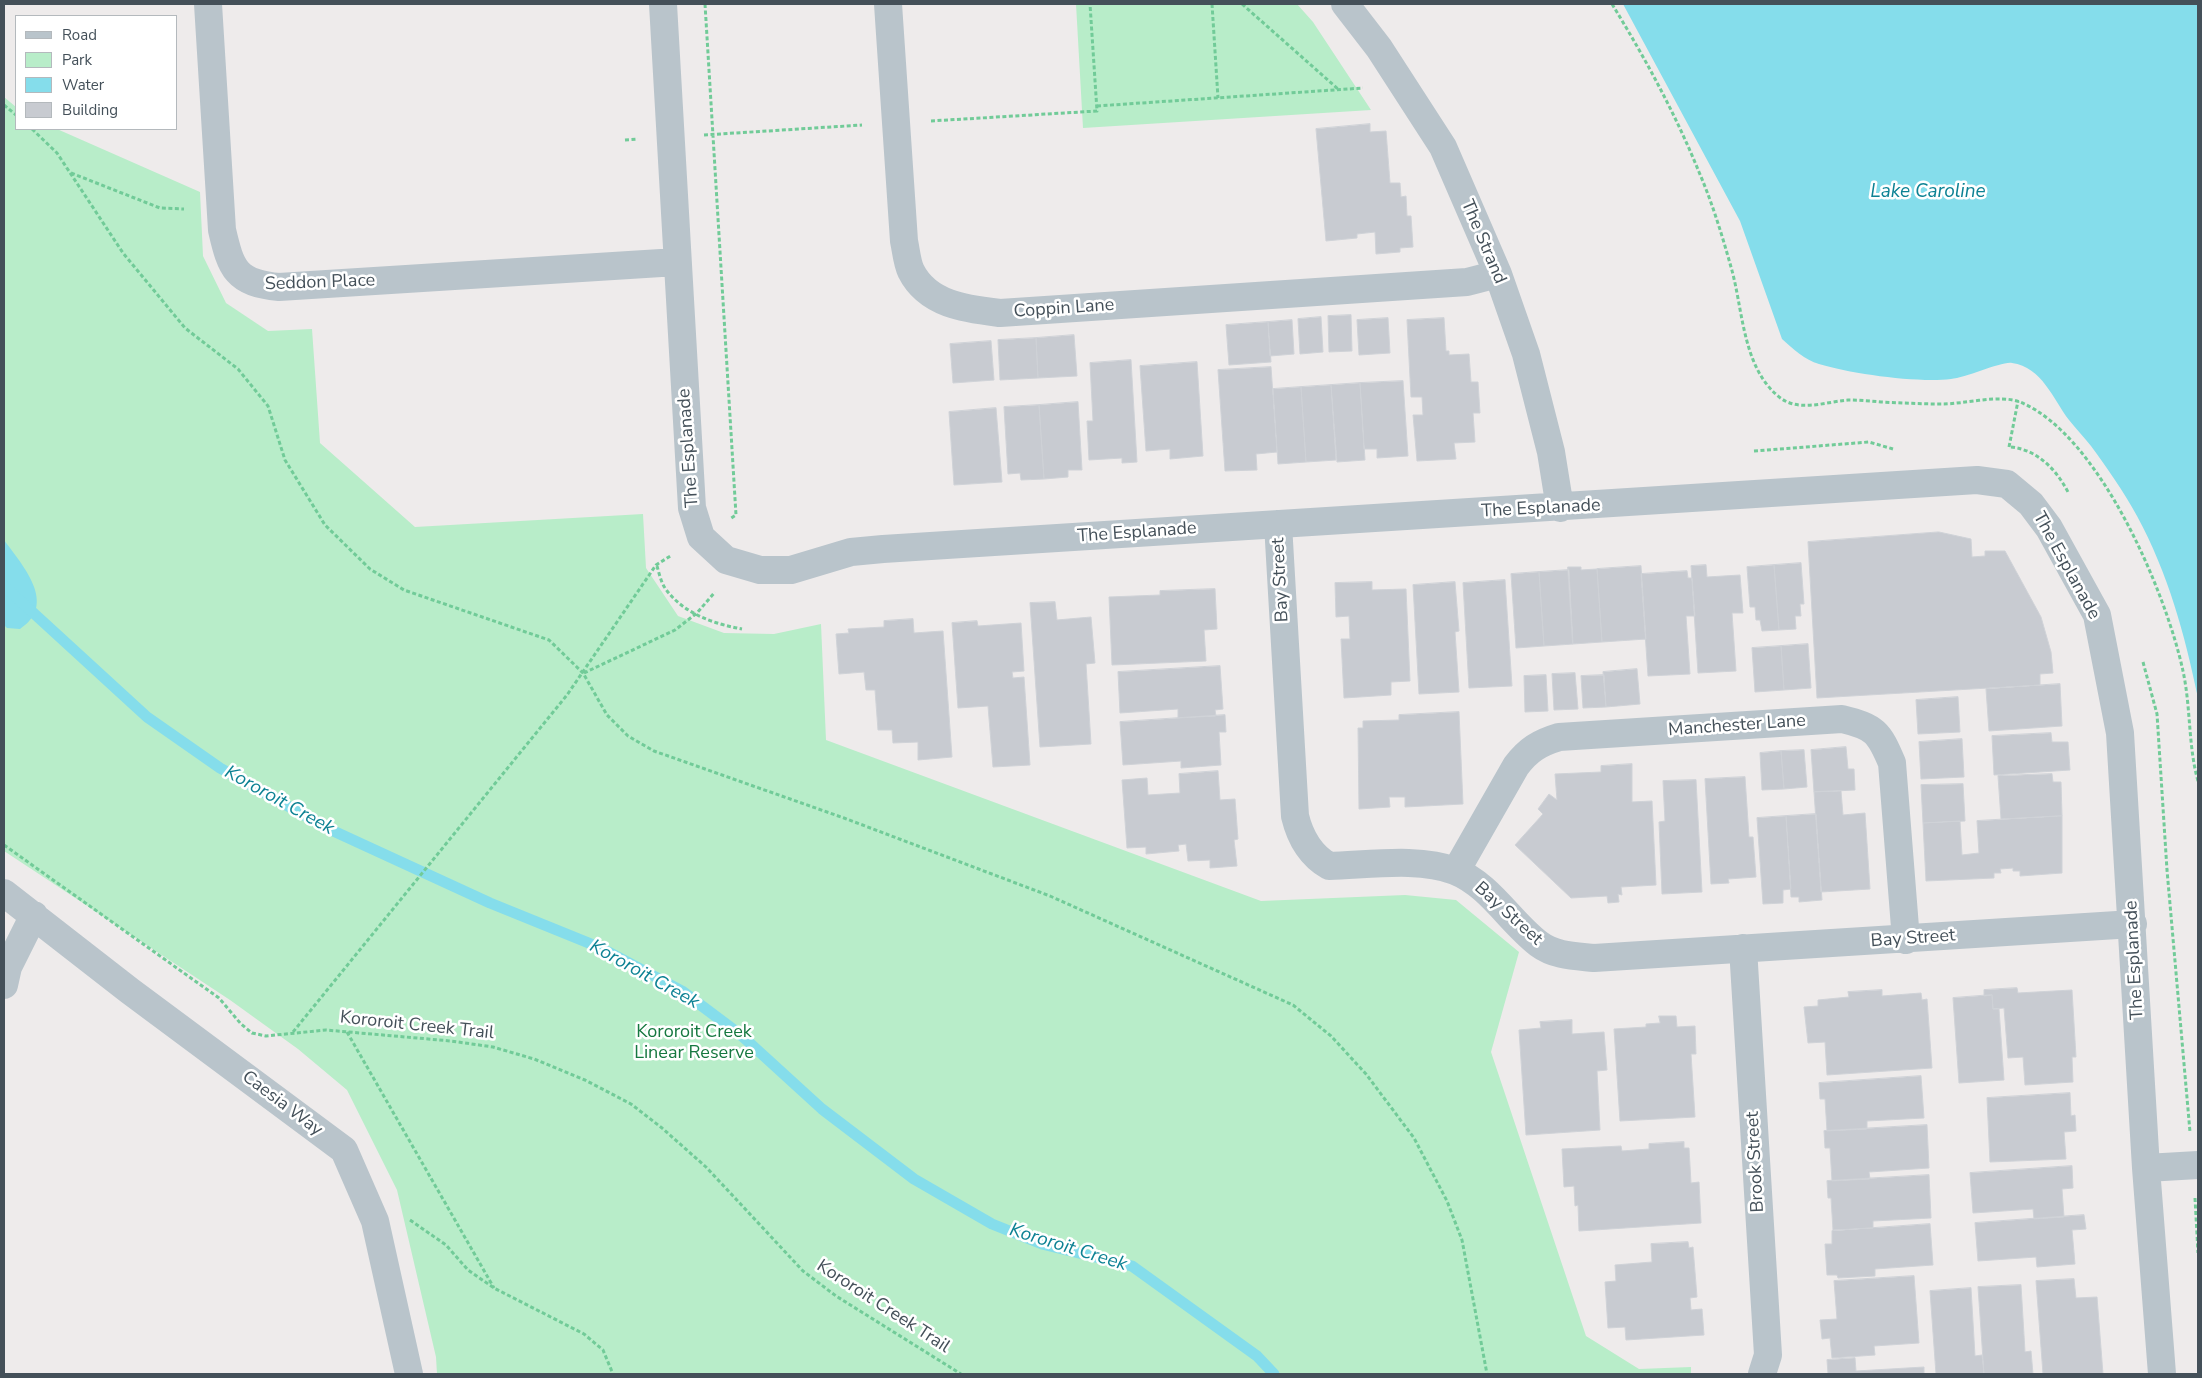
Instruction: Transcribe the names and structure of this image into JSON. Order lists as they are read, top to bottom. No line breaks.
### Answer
{"streets":{"street":["The Strand","Seddon Place","Coppin Lane","The Esplanade","Bay Street","Manchester Lane","Caesia Way","Brook Street"],"path":["Kororoit Creek Trail"]},"crossings":[["The Strand","Coppin Lane"],["The Strand","The Esplanade"],["Seddon Place","The Esplanade"],["The Esplanade","Bay Street"],["Bay Street","Manchester Lane"],["Bay Street","Brook Street"]],"water":["Lake Caroline","Kororoit Creek"],"parks":["Kororoit Creek Linear Reserve"],"legend":["Road","Park","Water","Building"]}
